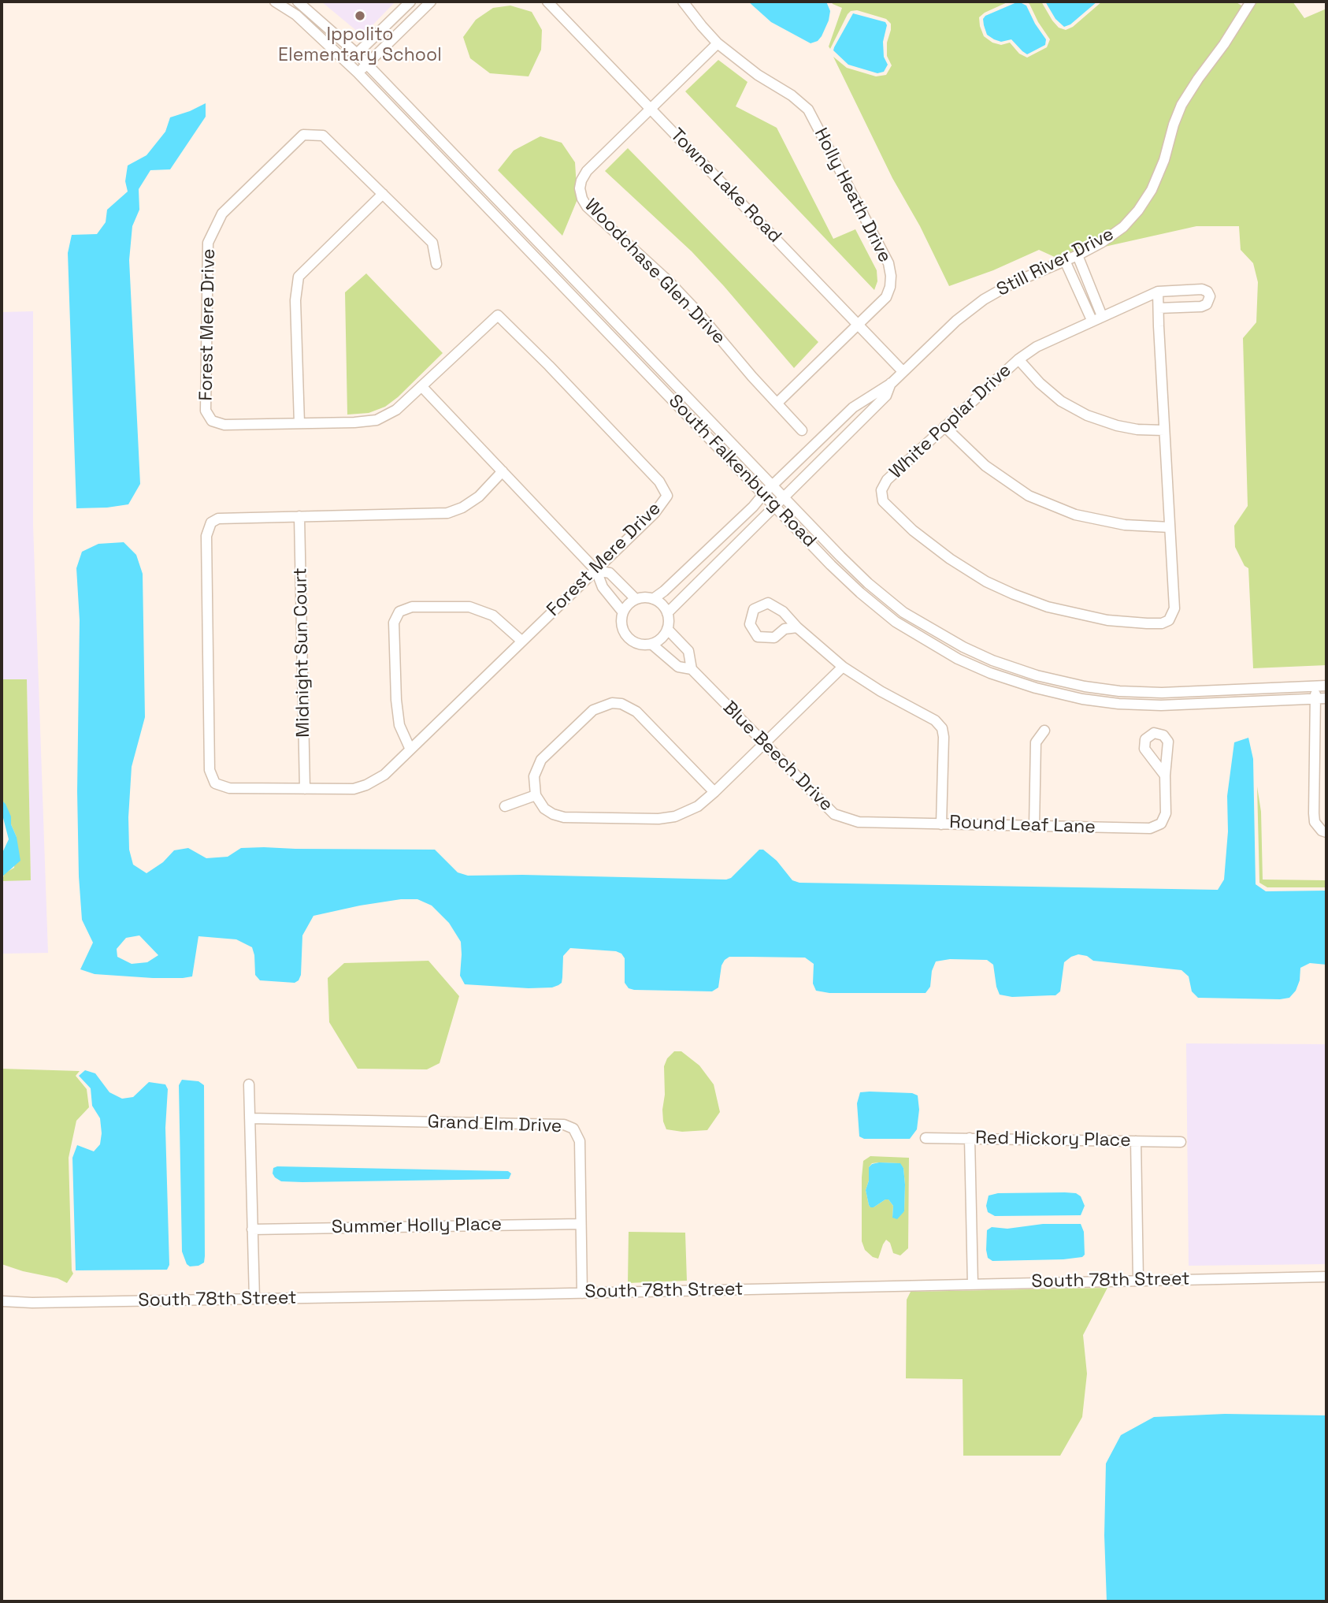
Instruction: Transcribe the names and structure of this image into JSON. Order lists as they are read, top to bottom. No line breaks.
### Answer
{"streets":{"street":["Towne Lake Road","Holly Heath Drive","Still River Drive","Woodchase Glen Drive","Forest Mere Drive","White Poplar Drive","South Falkenburg Road","Midnight Sun Court","Blue Beech Drive","Round Leaf Lane","Grand Elm Drive","Red Hickory Place","Summer Holly Place","South 78th Street"]},"crossings":[["Towne Lake Road","Holly Heath Drive"],["Towne Lake Road","Still River Drive"],["Towne Lake Road","Woodchase Glen Drive"],["Holly Heath Drive","Woodchase Glen Drive"],["Still River Drive","South Falkenburg Road"],["Still River Drive","Blue Beech Drive"],["Forest Mere Drive","Midnight Sun Court"],["Blue Beech Drive","Round Leaf Lane"],["Grand Elm Drive","Summer Holly Place"],["Grand Elm Drive","South 78th Street"]],"places":["Ippolito Elementary School"]}
